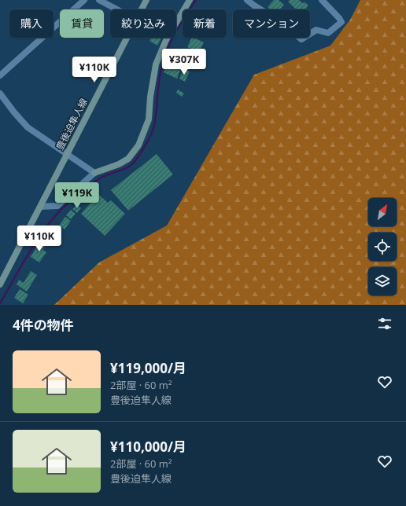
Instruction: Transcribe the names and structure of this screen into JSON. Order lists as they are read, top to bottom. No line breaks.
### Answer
{"streets":{"main road":["豊後迫隼人線"]},"north":"top right","page":{"chip":["購入","賃貸","絞り込み","新着","マンション"],"price":["¥307K","¥110K","¥119K","¥110K"],"heading":"4件の物件","list":[{"name":"¥119,000/月","note":"2部屋 · 60 m² · 豊後迫隼人線"},{"name":"¥110,000/月","note":"2部屋 · 60 m² · 豊後迫隼人線"}]}}
